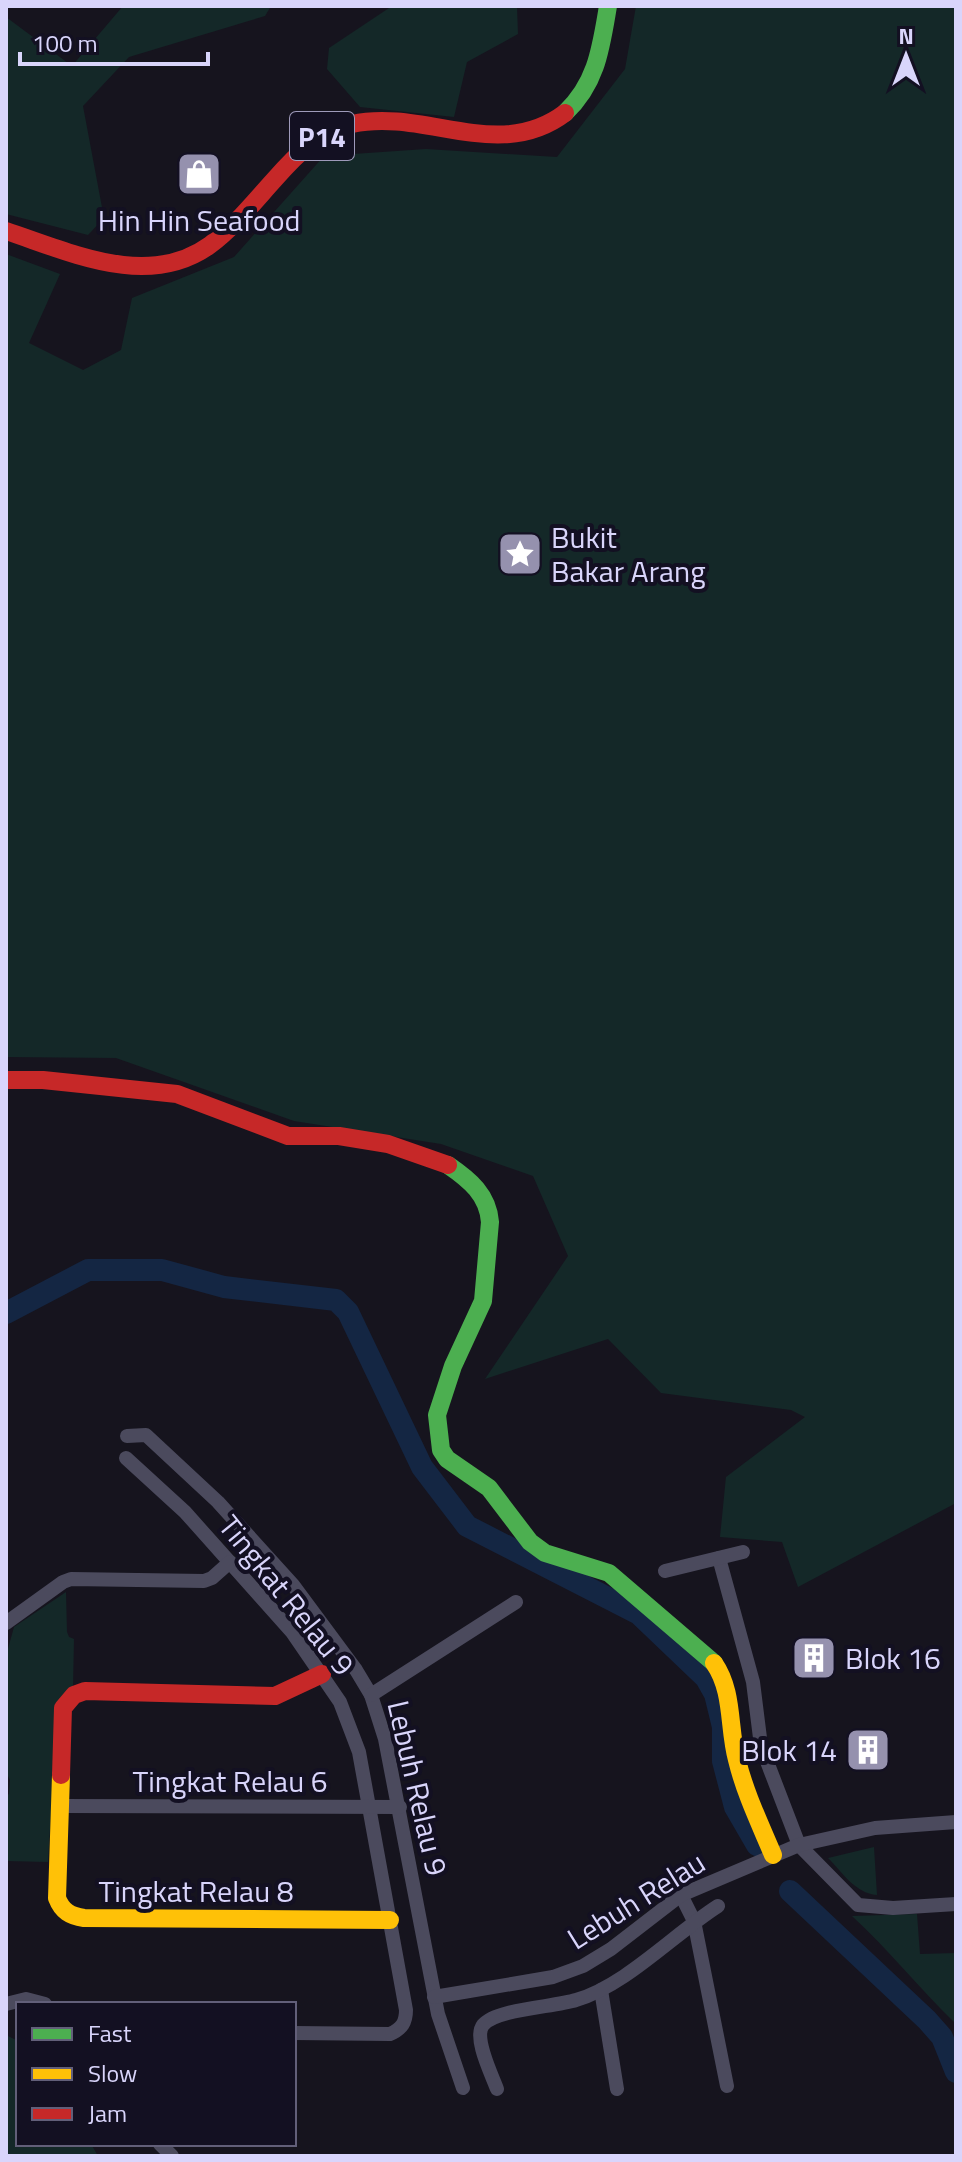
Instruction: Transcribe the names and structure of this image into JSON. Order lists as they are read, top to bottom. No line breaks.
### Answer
{"streets":{"street":["P14","Tingkat Relau 9","Tingkat Relau 6","Lebuh Relau 9","Tingkat Relau 8","Lebuh Relau"]},"crossings":[["Tingkat Relau 9","Tingkat Relau 6"],["Tingkat Relau 9","Tingkat Relau 8"],["Tingkat Relau 6","Lebuh Relau 9"],["Tingkat Relau 6","Tingkat Relau 8"],["Lebuh Relau 9","Lebuh Relau"]],"places":{"shop":["Hin Hin Seafood"],"place":["Bukit Bakar Arang"],"building":["Blok 16","Blok 14"]},"legend":["Fast","Slow","Jam"],"scale_bar":"100 m","north":"top"}
